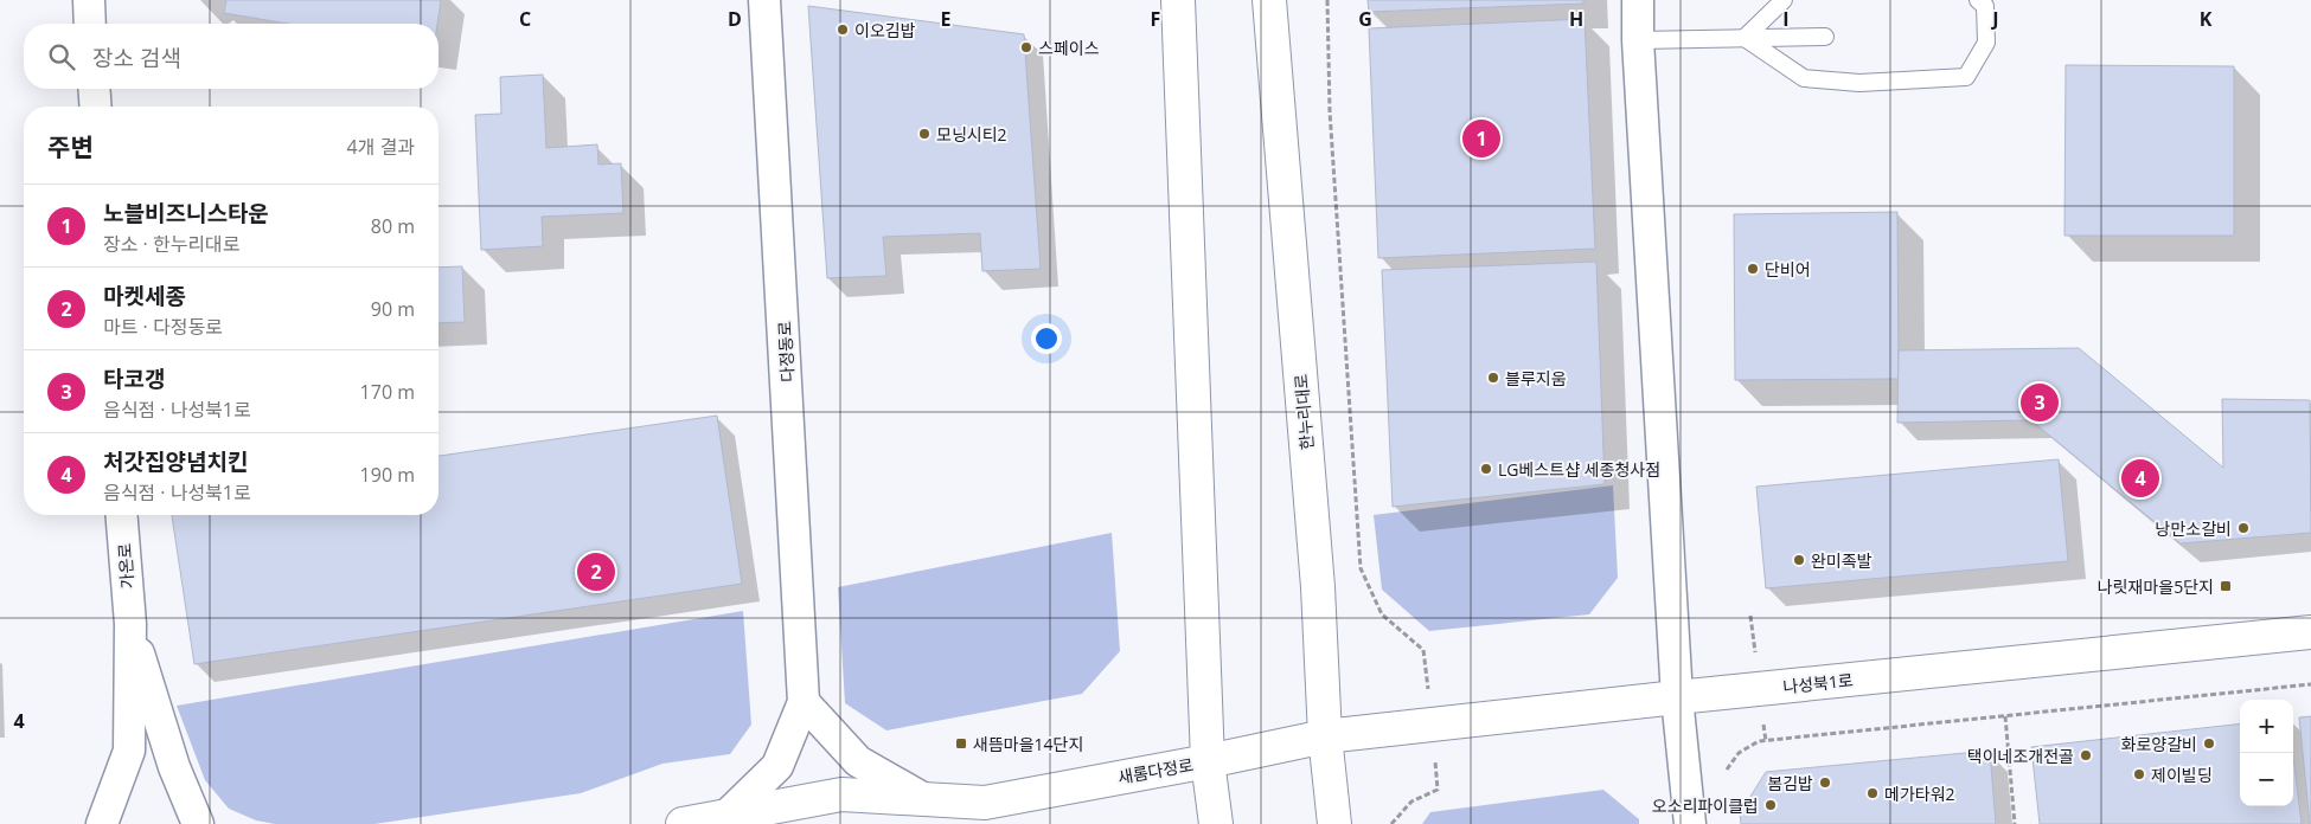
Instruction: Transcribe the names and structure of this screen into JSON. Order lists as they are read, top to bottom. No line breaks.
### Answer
{"streets":{"street":["다정동로","한누리대로","가온로","나성북1로","새롬다정로"]},"crossings":[["한누리대로","나성북1로"],["한누리대로","새롬다정로"],["나성북1로","새롬다정로"]],"places":{"other":["이오김밥","스페이스","모닝시티2","단비어","블루지움","LG베스트샵 세종청사점","낭만소갈비","완미족발","화로양갈비","택이네조개전골","제이빌딩","봄김밥","메가타워2","오소리파이클럽"],"transit":["나릿재마을5단지","새뜸마을14단지"]},"page":{"search":"장소 검색","heading":["주변","4개 결과"],"pins":["1","3","4","2"],"list":[{"mark":"1","name":"노블비즈니스타운","note":"장소 · 한누리대로","value":"80 m"},{"mark":"2","name":"마켓세종","note":"마트 · 다정동로","value":"90 m"},{"mark":"3","name":"타코갱","note":"음식점 · 나성북1로","value":"170 m"},{"mark":"4","name":"처갓집양념치킨","note":"음식점 · 나성북1로","value":"190 m"}],"map_buttons":["+","−"]},"grid":{"columns":["C","D","E","F","G","H","I","J","K"],"rows":["4"]}}
